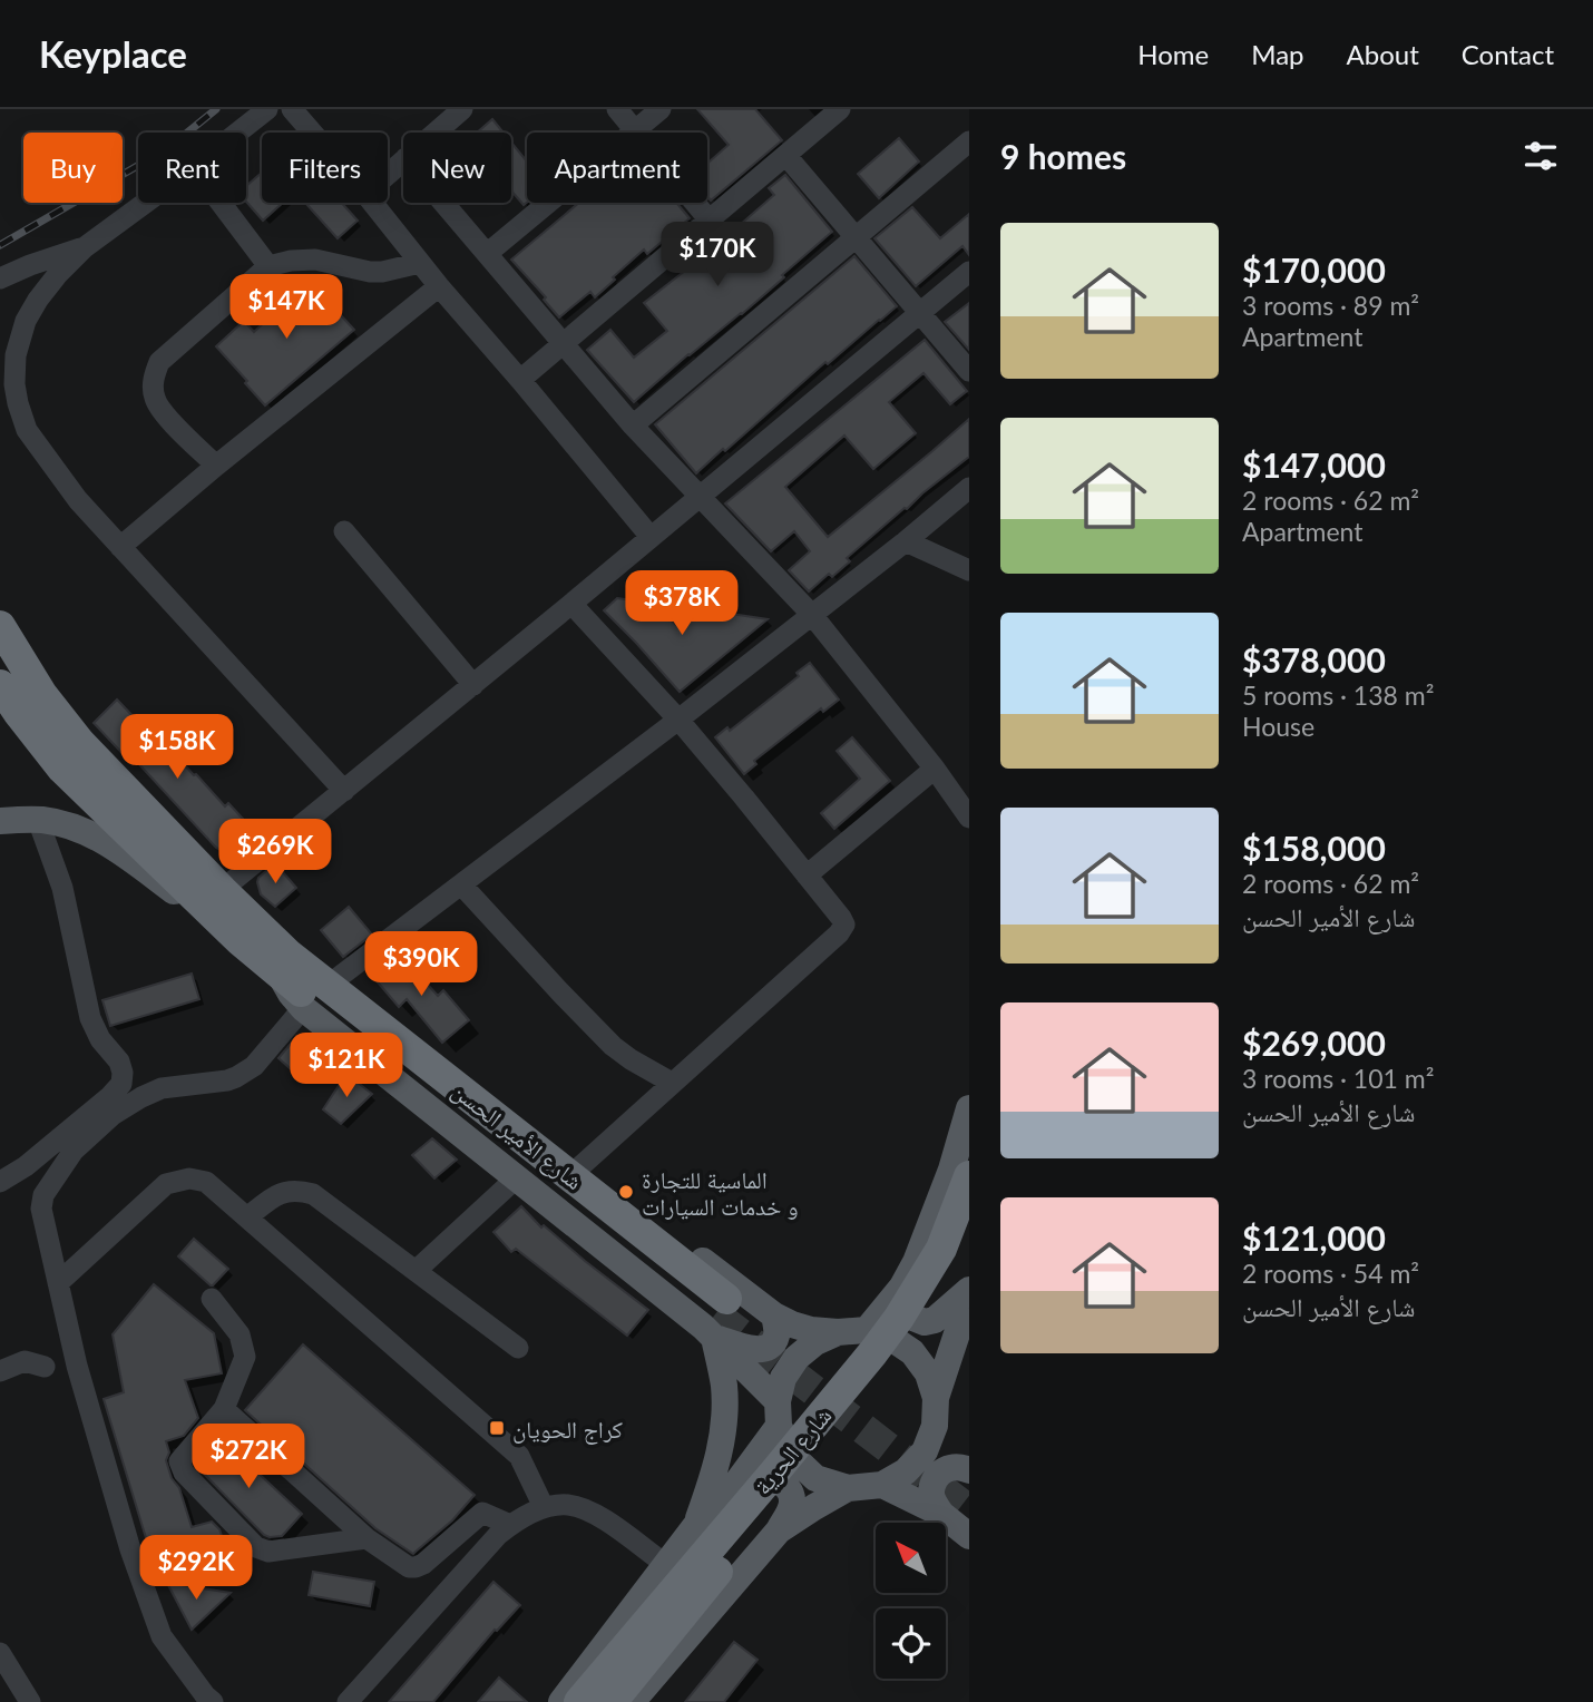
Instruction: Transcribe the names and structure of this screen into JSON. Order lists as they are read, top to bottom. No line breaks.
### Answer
{"streets":{"highway":["شارع الأمير الحسن","شارع الحرية"]},"places":{"other":["الماسية للتجارة و خدمات السيارات"],"transit":["كراج الحويان"]},"north":"top left","page":{"header":"Keyplace","nav":["Home","Map","About","Contact"],"heading":"9 homes","chip":["Buy","Rent","Filters","New","Apartment"],"list":[{"name":"$170,000","note":"3 rooms · 89 m² · Apartment"},{"name":"$147,000","note":"2 rooms · 62 m² · Apartment"},{"name":"$378,000","note":"5 rooms · 138 m² · House"},{"name":"$158,000","note":"2 rooms · 62 m² · شارع الأمير الحسن"},{"name":"$269,000","note":"3 rooms · 101 m² · شارع الأمير الحسن"},{"name":"$121,000","note":"2 rooms · 54 m² · شارع الأمير الحسن"}],"price":["$170K","$147K","$378K","$158K","$269K","$390K","$121K","$272K","$292K"]}}
